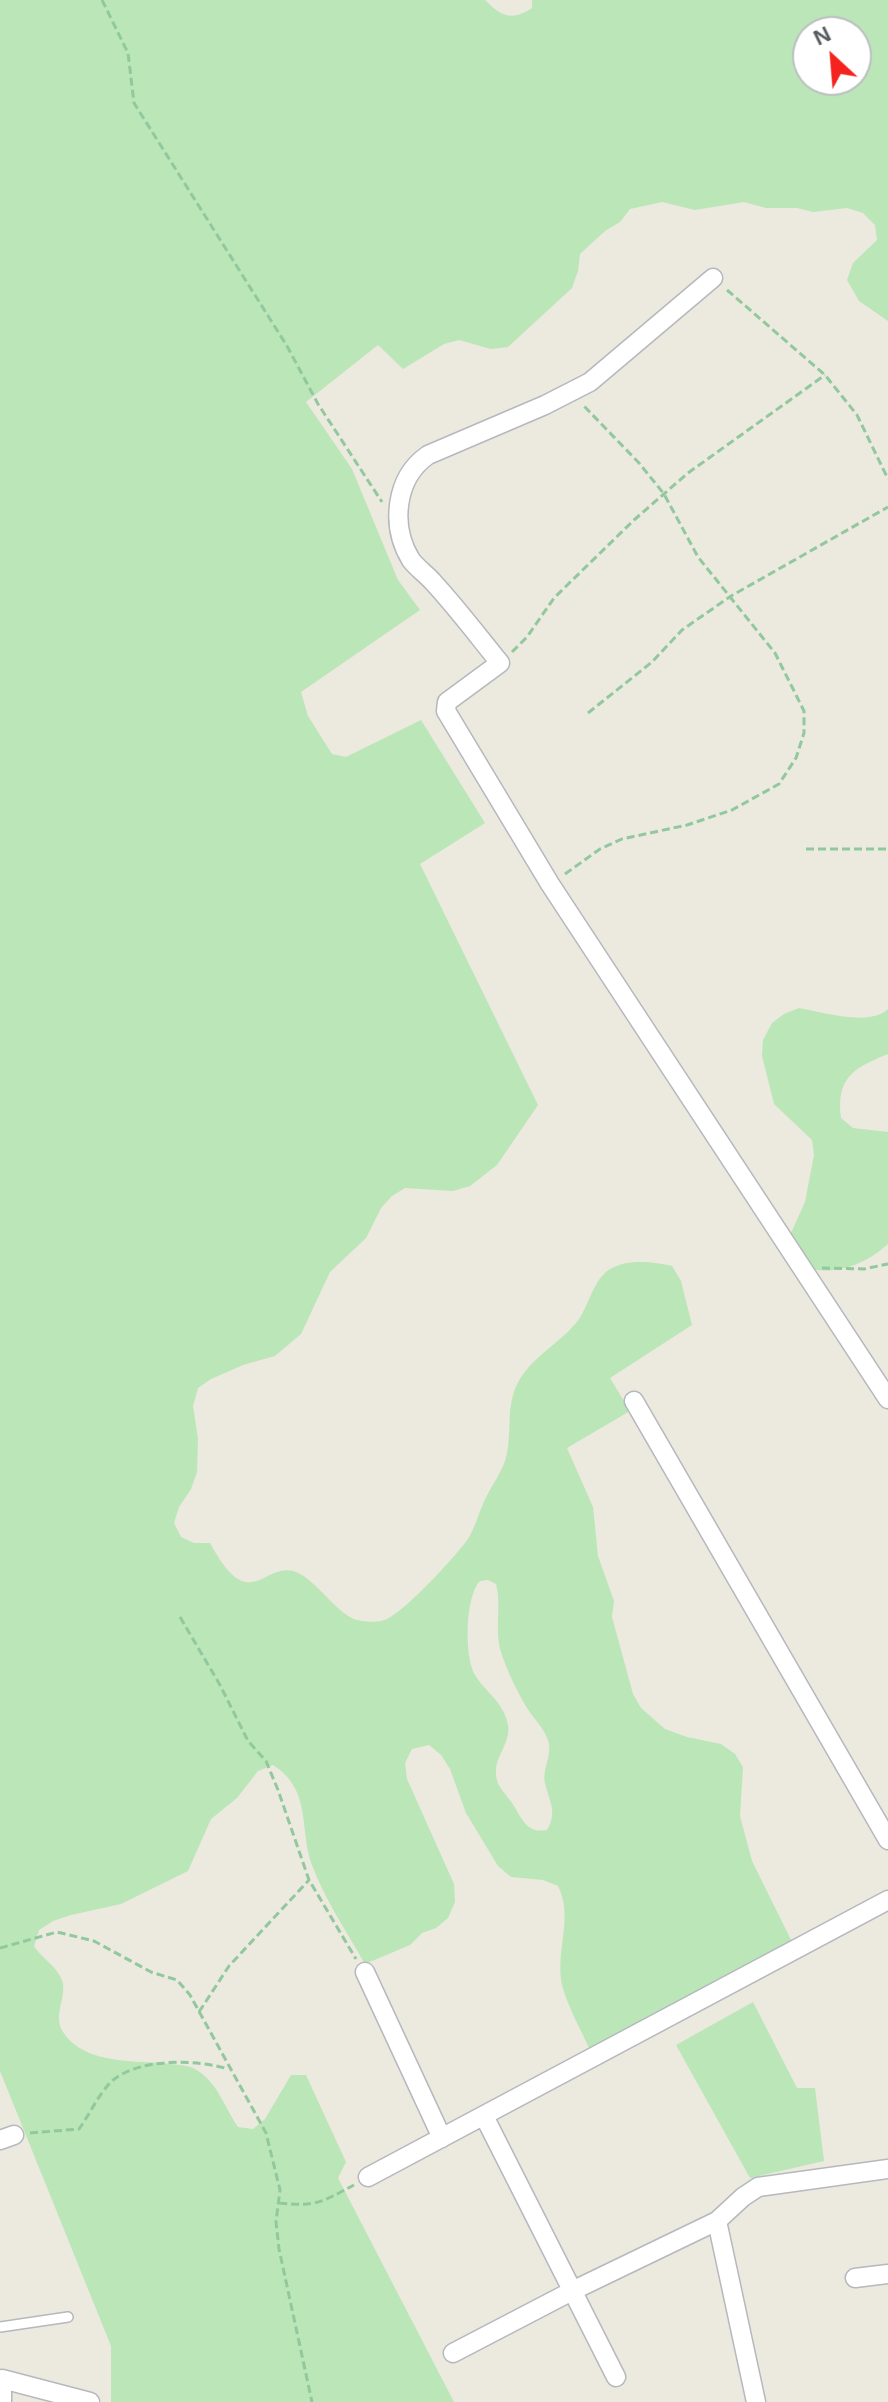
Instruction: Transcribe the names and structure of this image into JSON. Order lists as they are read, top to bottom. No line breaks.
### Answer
{"north":"top left"}
